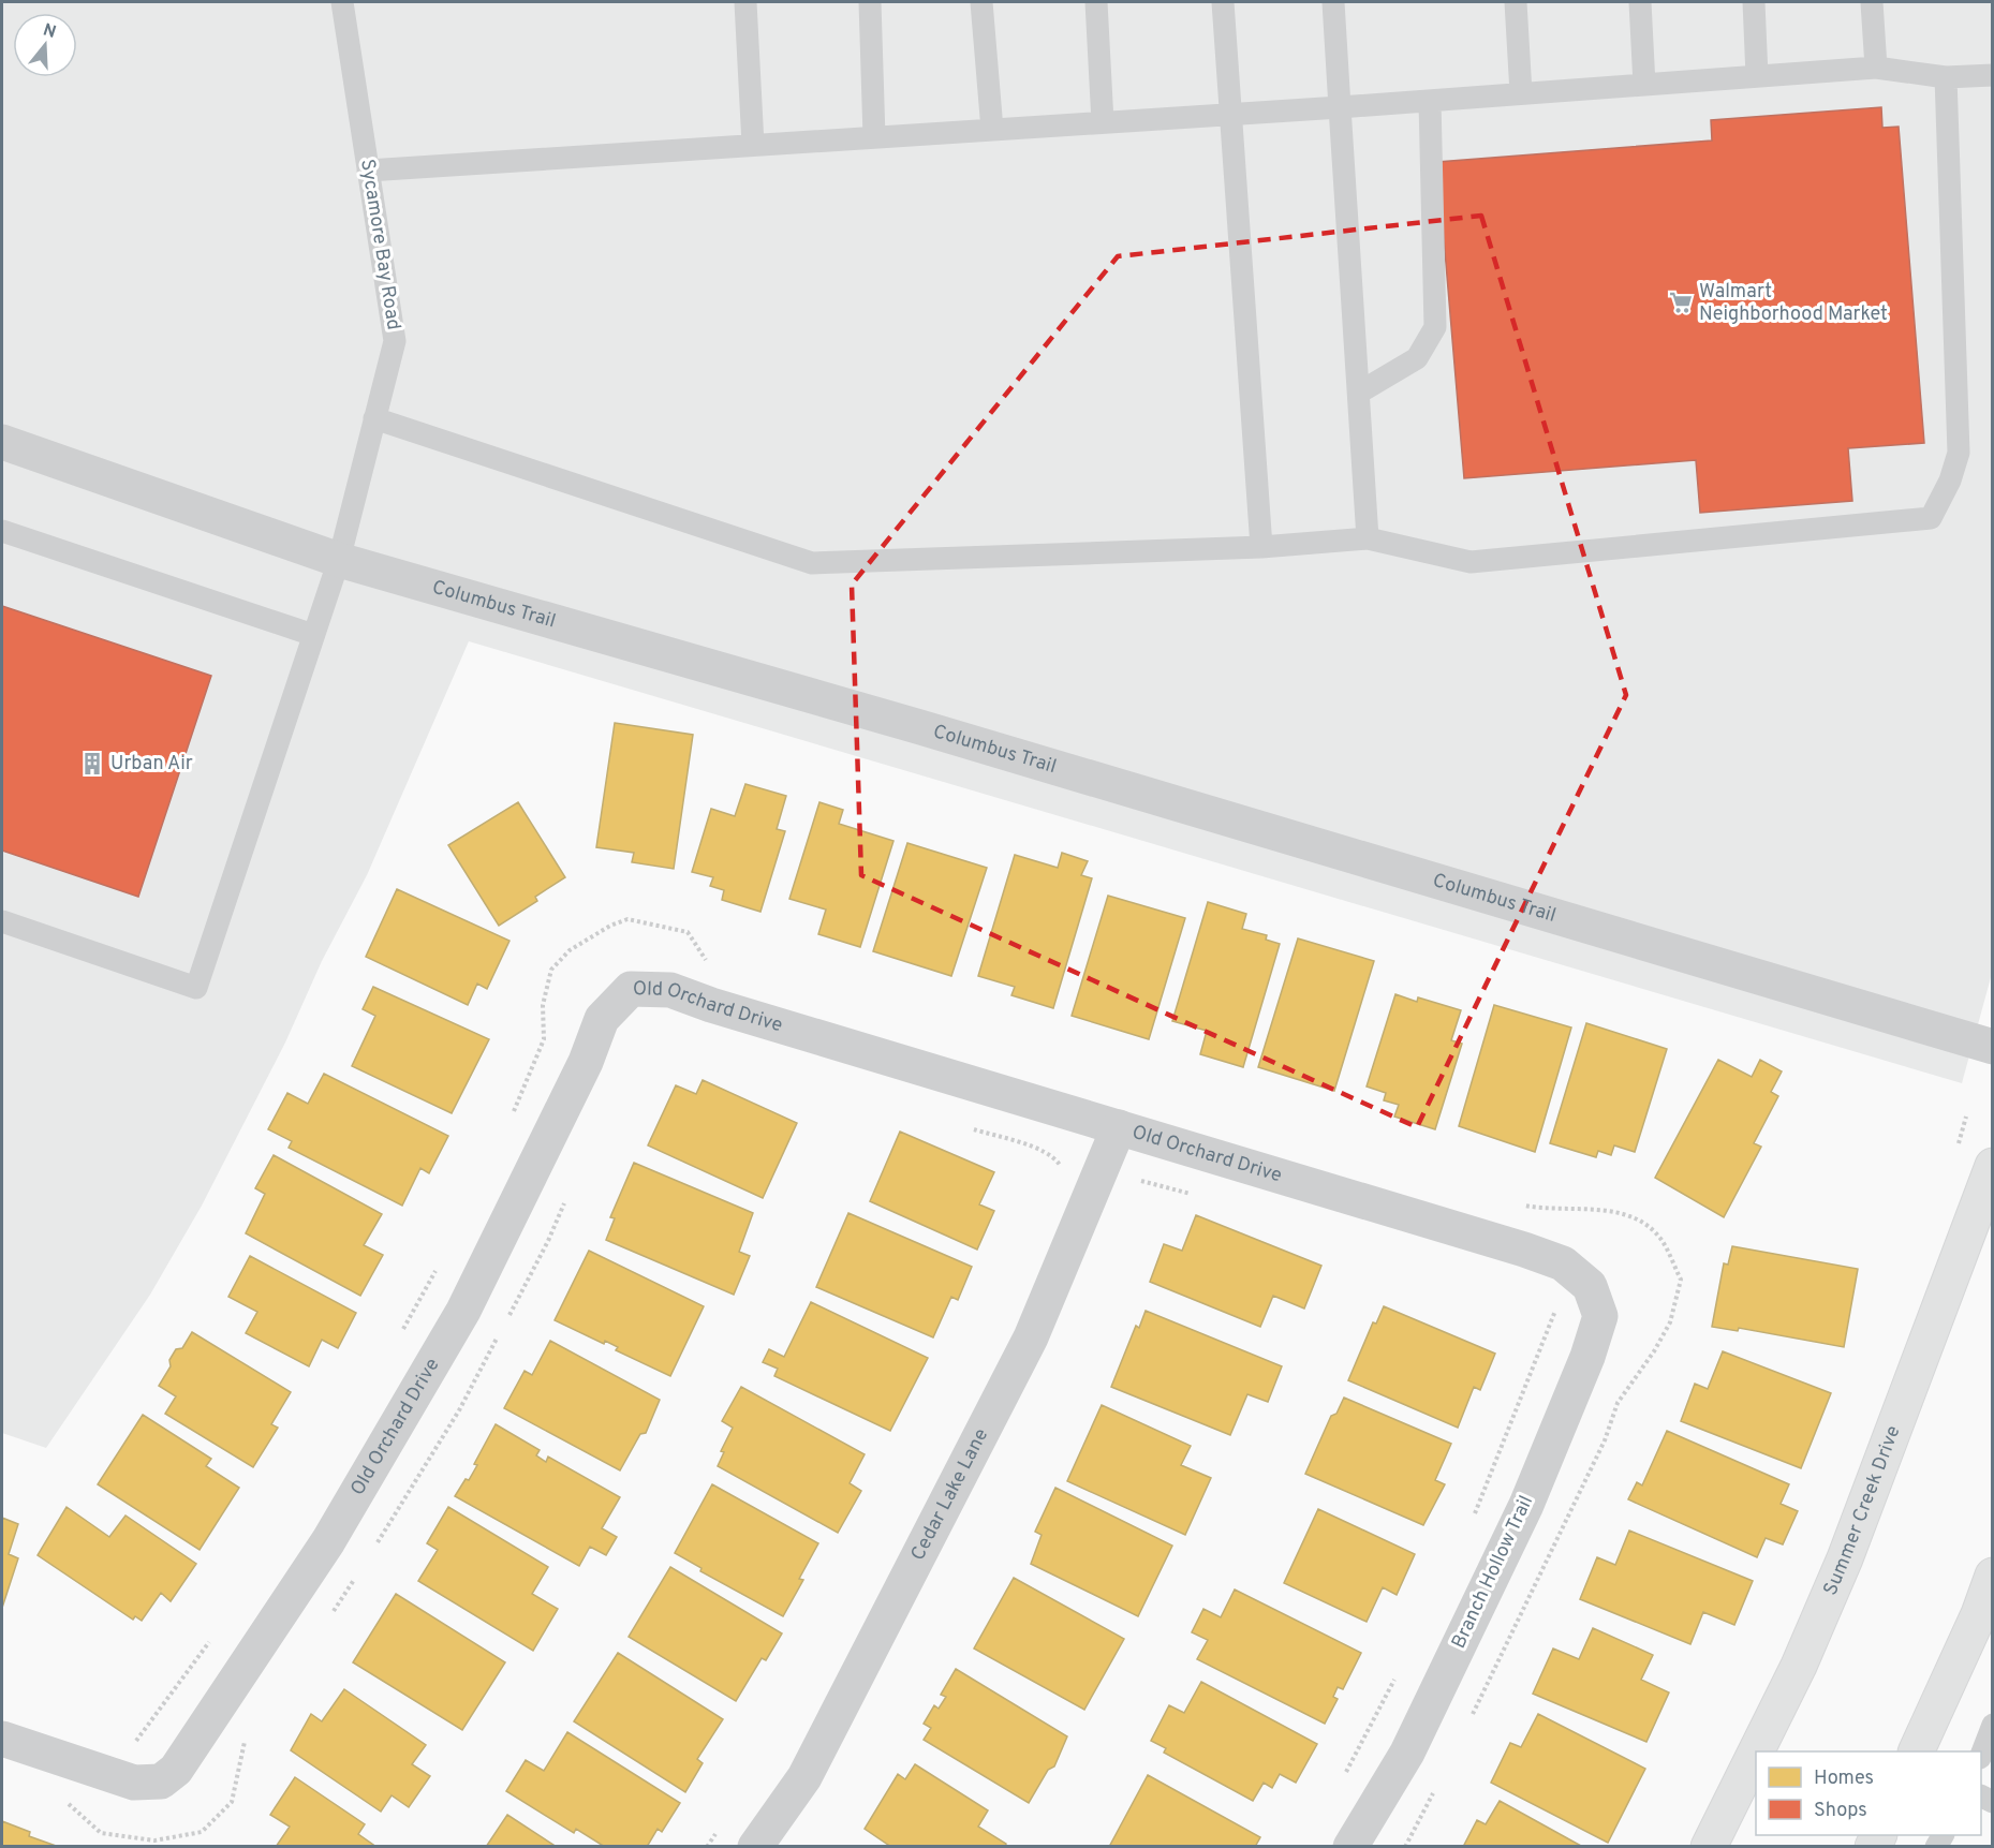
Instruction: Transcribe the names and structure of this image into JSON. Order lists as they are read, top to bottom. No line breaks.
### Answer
{"streets":{"main road":["Summer Creek Drive"],"street":["Columbus Trail","Old Orchard Drive","Cedar Lake Lane","Branch Hollow Trail"],"lane":["Sycamore Bay Road"]},"crossings":[["Sycamore Bay Road","Columbus Trail"],["Old Orchard Drive","Cedar Lake Lane"],["Old Orchard Drive","Branch Hollow Trail"]],"places":{"supermarket":["Walmart Neighborhood Market"],"building":["Urban Air"]},"legend":["Homes","Shops"],"north":"top"}
